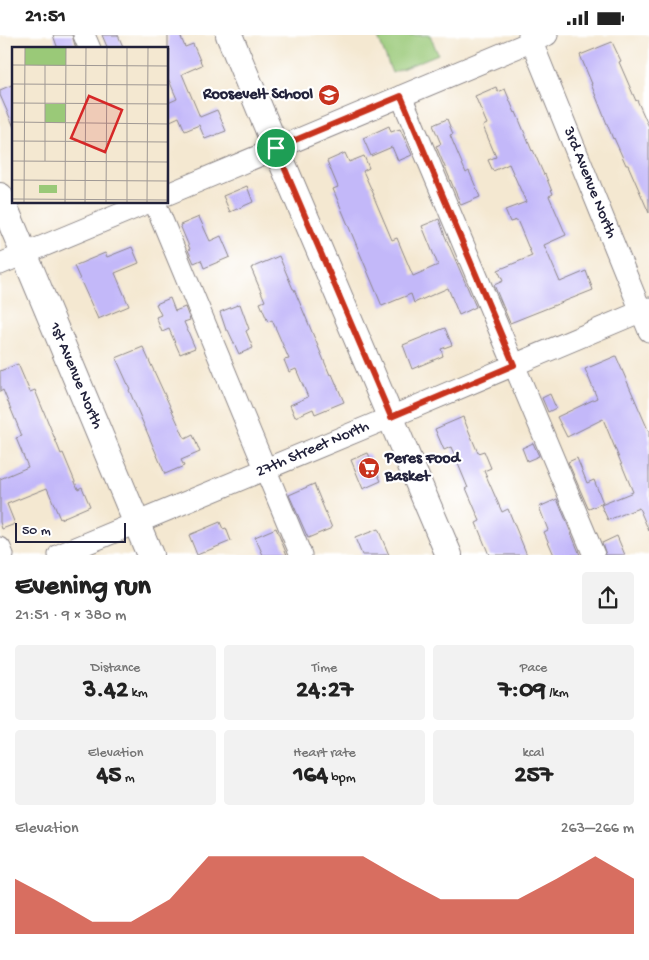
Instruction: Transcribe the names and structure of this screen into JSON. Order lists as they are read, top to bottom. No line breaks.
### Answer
{"streets":{"main road":["1st Avenue North"],"street":["3rd Avenue North","27th Street North"]},"crossings":[["3rd Avenue North","27th Street North"],["1st Avenue North","27th Street North"]],"places":{"school or university":["Roosevelt School"],"supermarket":["Peres Food Basket"]},"scale_bar":"50 m","page":{"status":"21:51","scale":"50 m","heading":["Evening run","21:51 · 9 × 380 m"],"stats":[["Distance","3.42 km"],["Time","24:27"],["Pace","7:09 /km"],["Elevation","45 m"],["Heart rate","164 bpm"],["kcal","257"]],"chart":["Elevation","263–266 m"]}}
